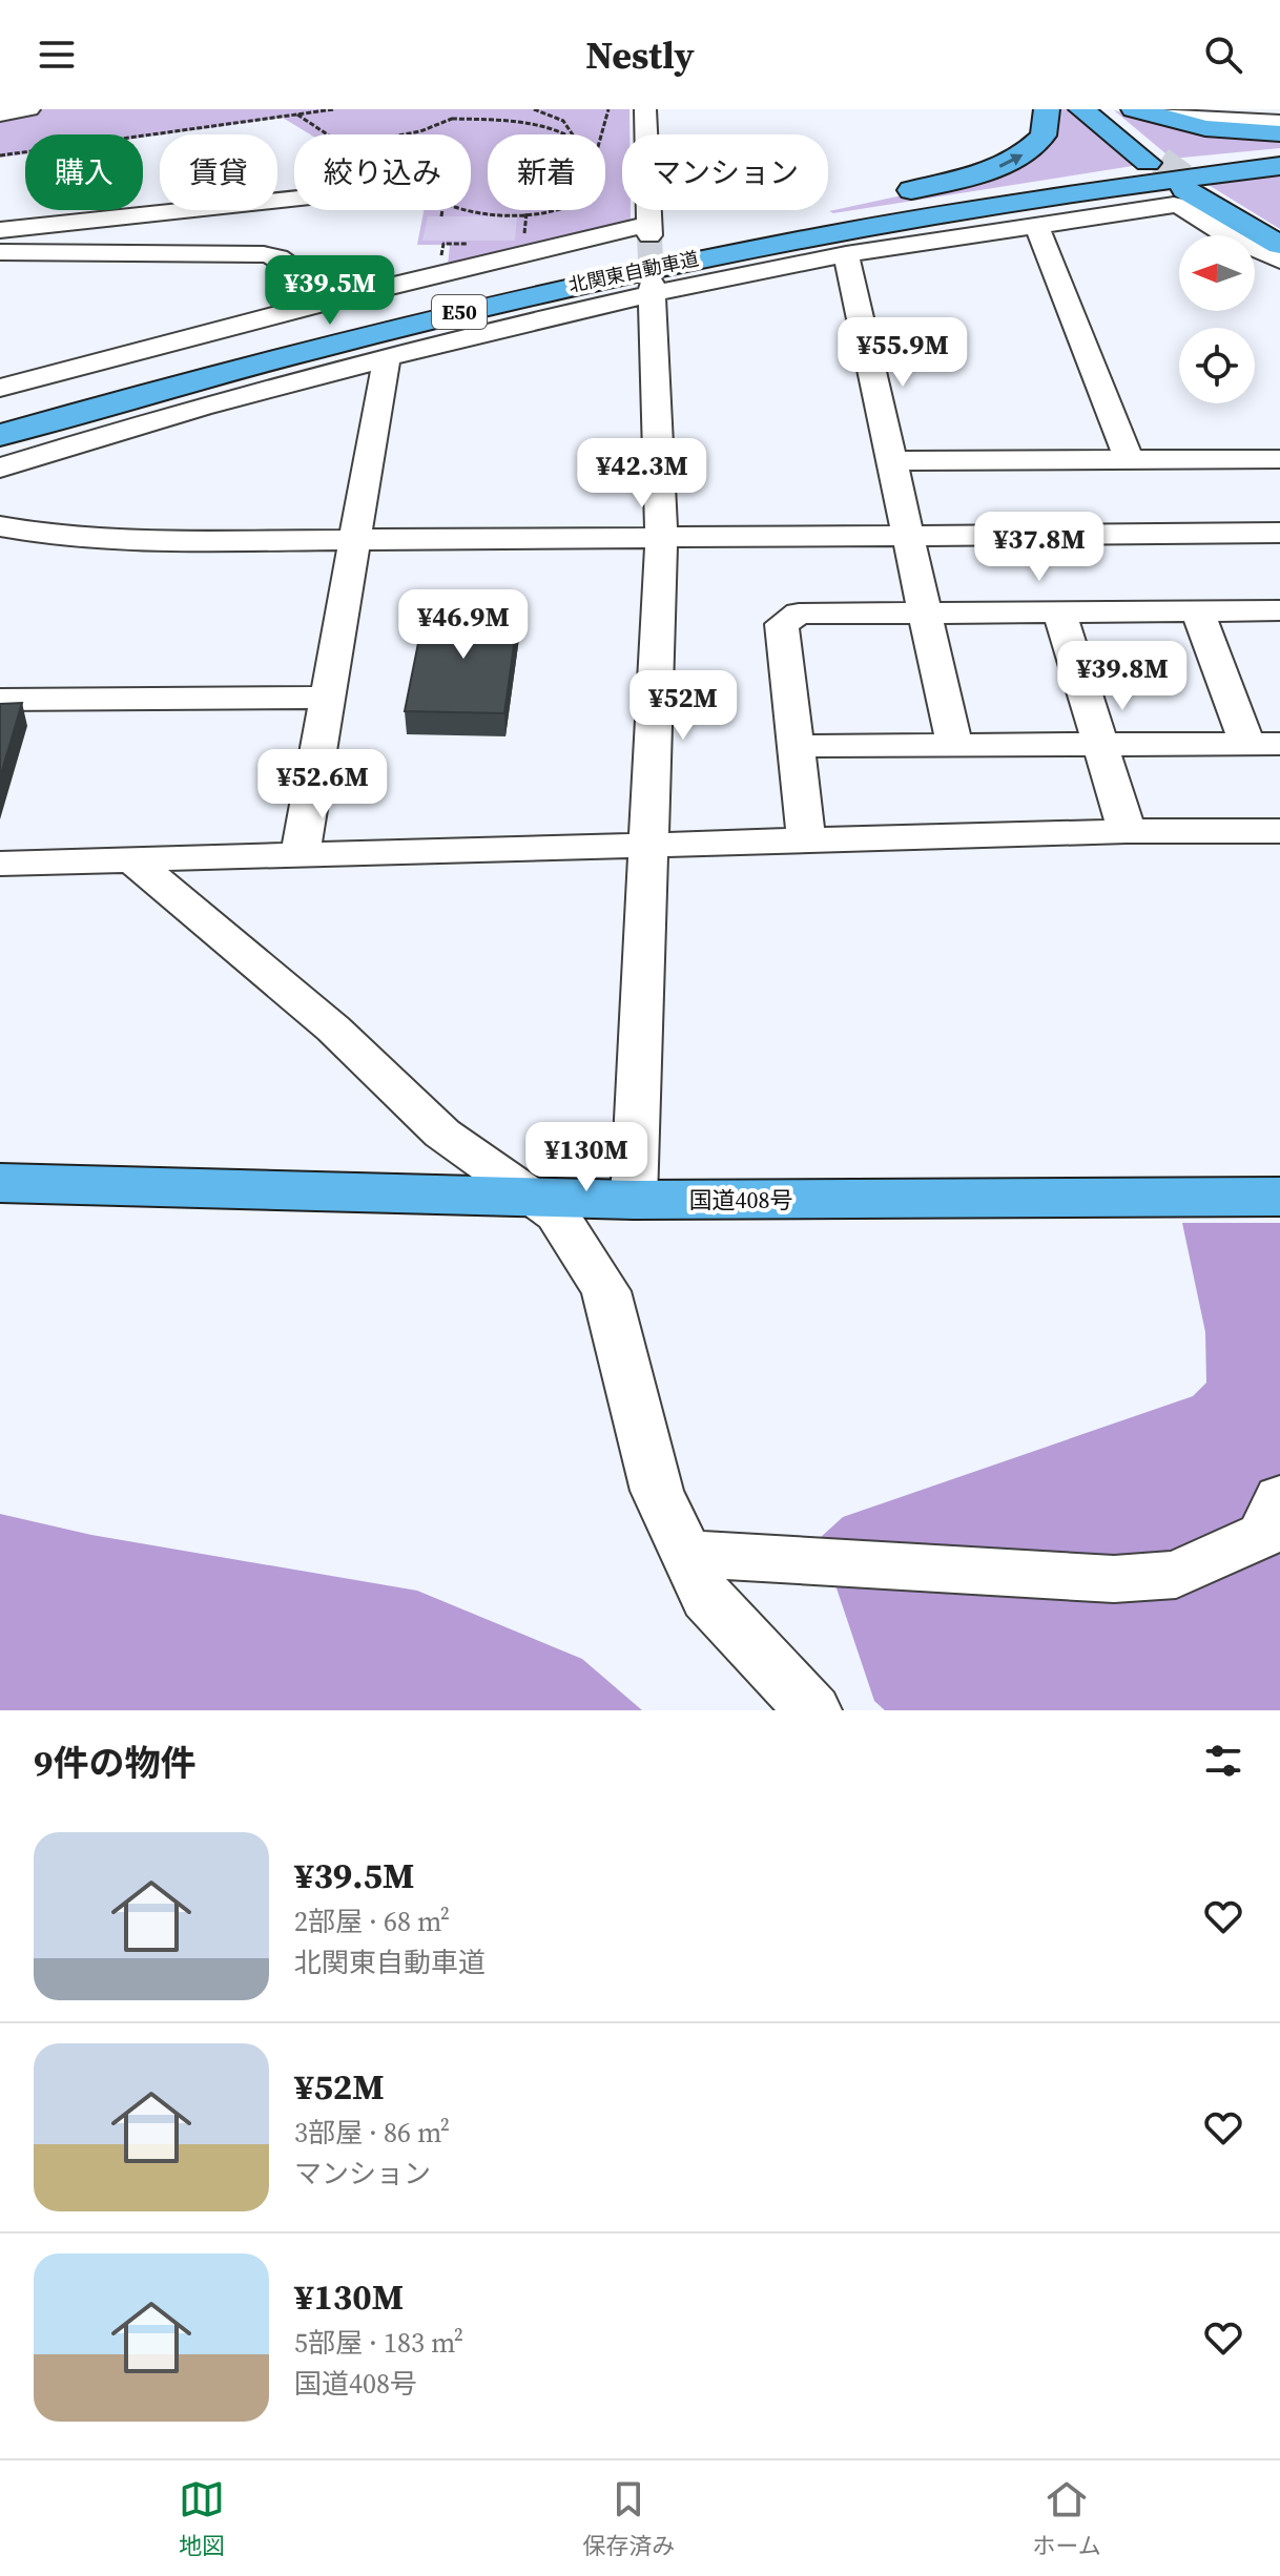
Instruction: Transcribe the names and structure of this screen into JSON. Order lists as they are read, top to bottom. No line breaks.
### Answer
{"streets":{"highway":["北関東自動車道","E50","国道408号"]},"north":"left","page":{"header":"Nestly","chip":["購入","賃貸","絞り込み","新着","マンション"],"price":["¥39.5M","¥55.9M","¥42.3M","¥37.8M","¥46.9M","¥39.8M","¥52M","¥52.6M","¥130M"],"heading":"9件の物件","list":[{"name":"¥39.5M","note":"2部屋 · 68 m² · 北関東自動車道"},{"name":"¥52M","note":"3部屋 · 86 m² · マンション"},{"name":"¥130M","note":"5部屋 · 183 m² · 国道408号"}],"tabs":["地図","保存済み","ホーム"]}}
